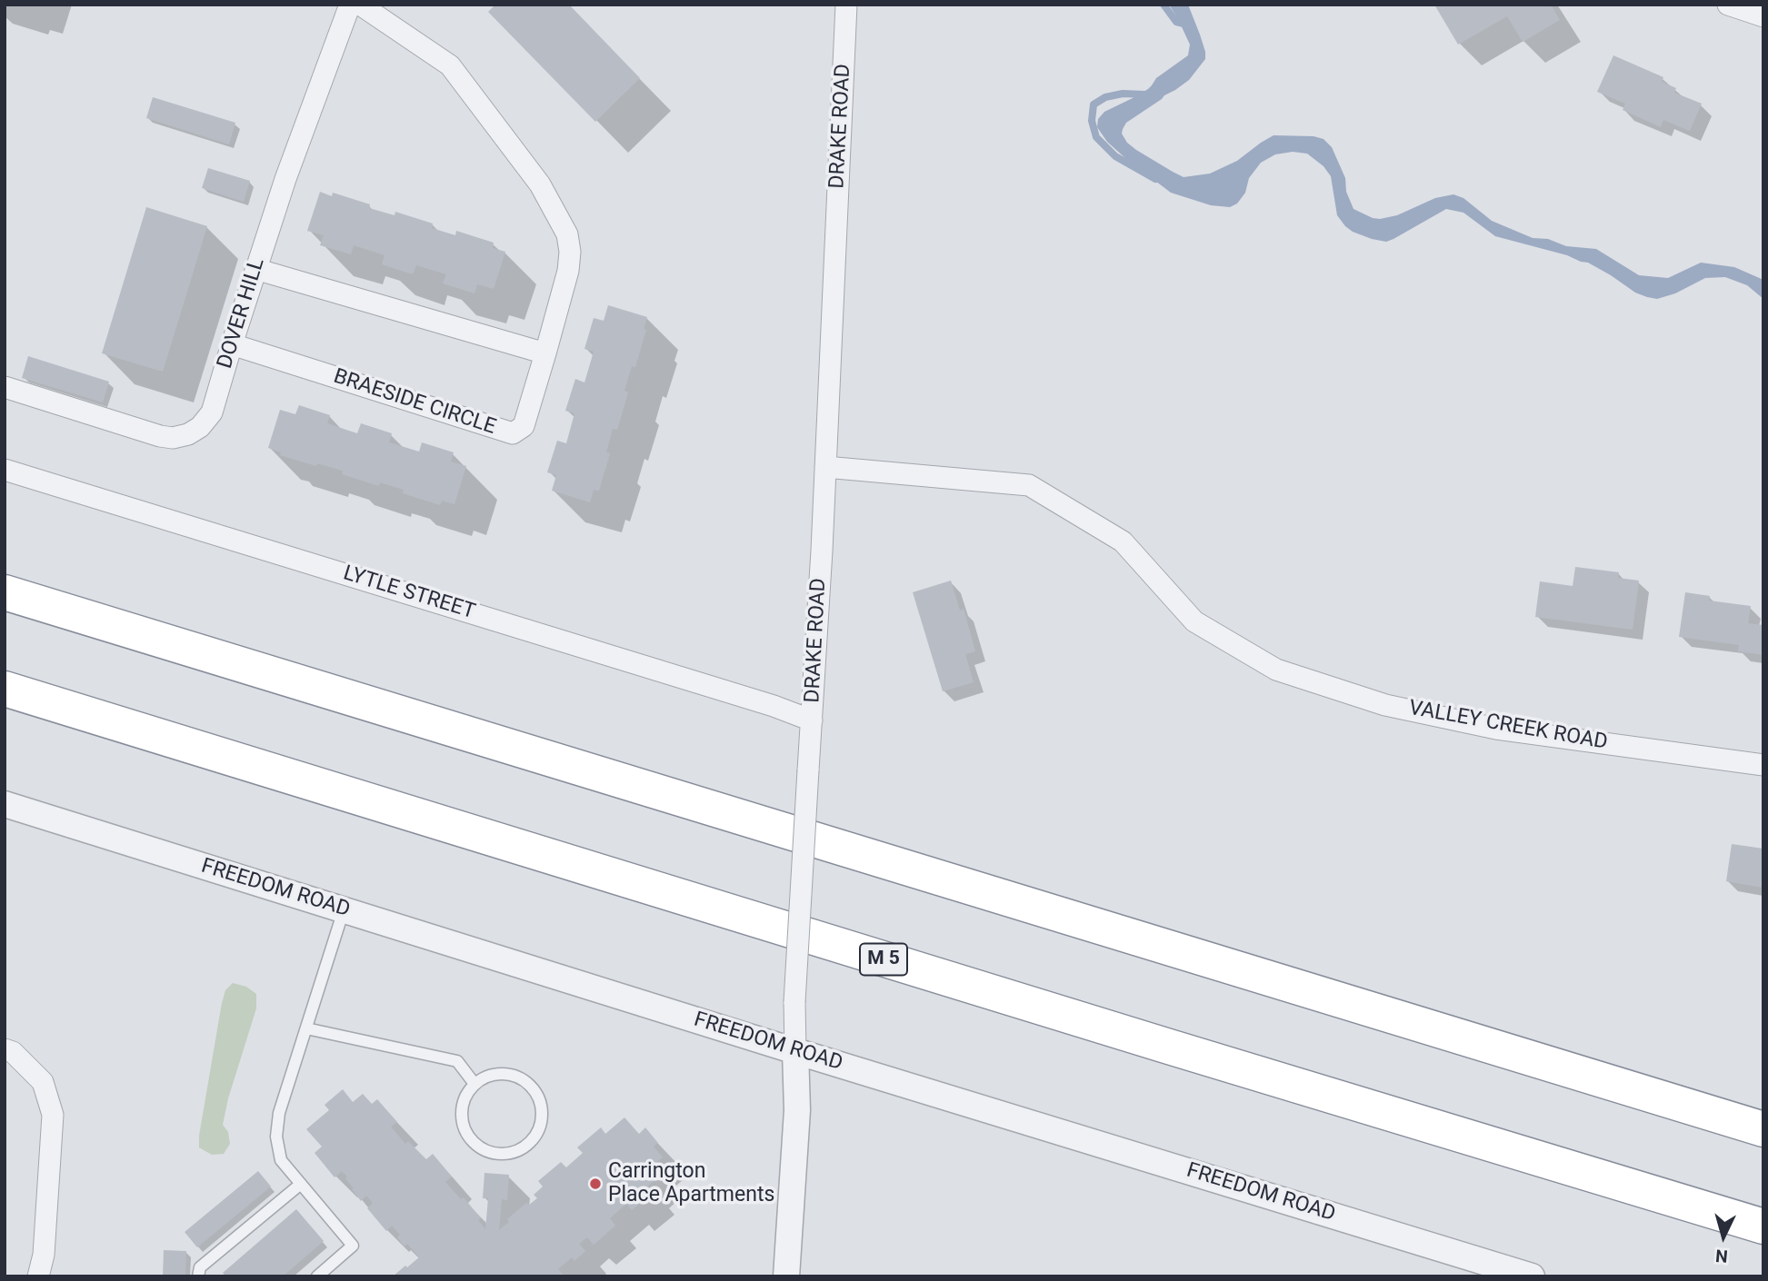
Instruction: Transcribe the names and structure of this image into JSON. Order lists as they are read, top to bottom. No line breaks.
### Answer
{"streets":{"highway":["M 5"],"street":["DRAKE ROAD","DOVER HILL","BRAESIDE CIRCLE","LYTLE STREET","VALLEY CREEK ROAD","FREEDOM ROAD"]},"crossings":[["DRAKE ROAD","LYTLE STREET"],["DRAKE ROAD","VALLEY CREEK ROAD"],["DRAKE ROAD","FREEDOM ROAD"],["DOVER HILL","BRAESIDE CIRCLE"]],"places":["Carrington Place Apartments"],"north":"bottom"}
